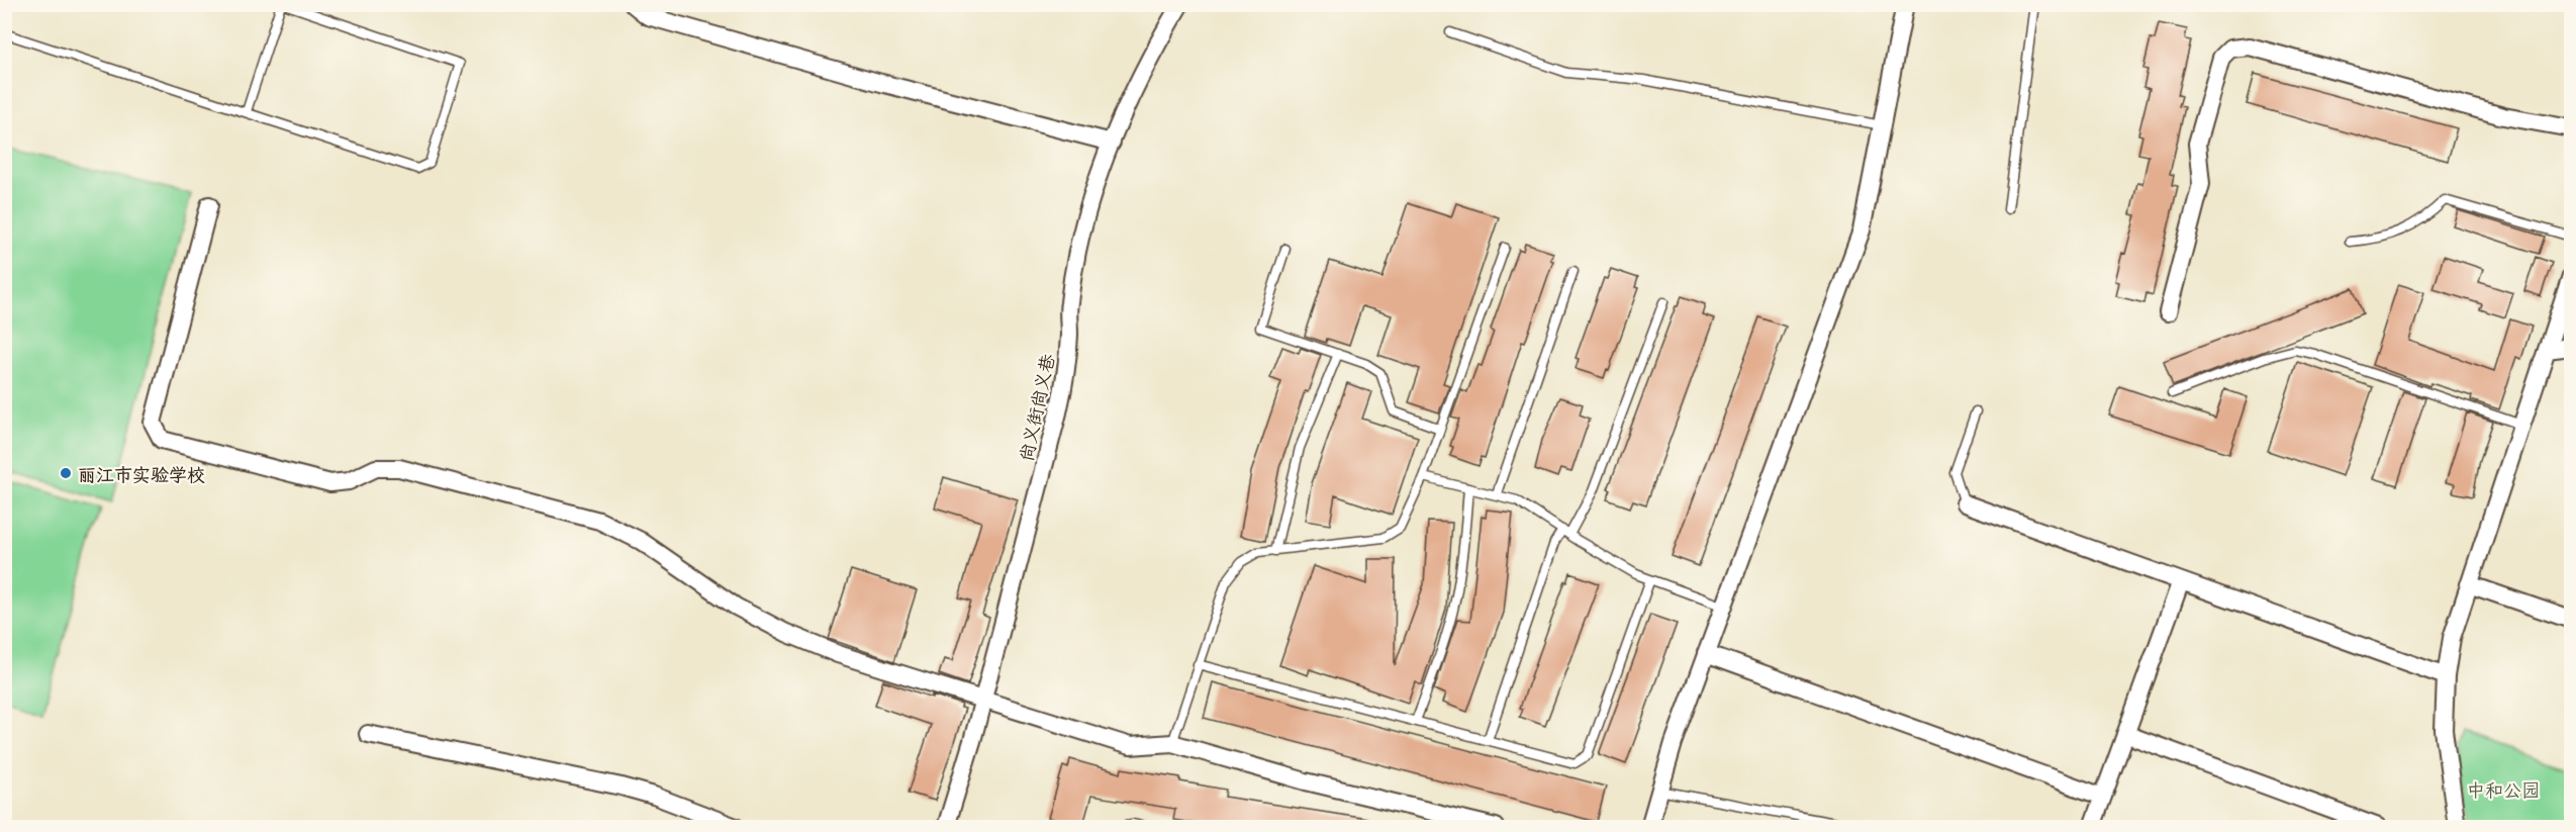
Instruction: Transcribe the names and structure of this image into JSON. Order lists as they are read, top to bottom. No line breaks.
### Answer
{"streets":{"street":["尚义街尚义巷"]},"parks":["中和公园"],"places":["丽江市实验学校"]}
